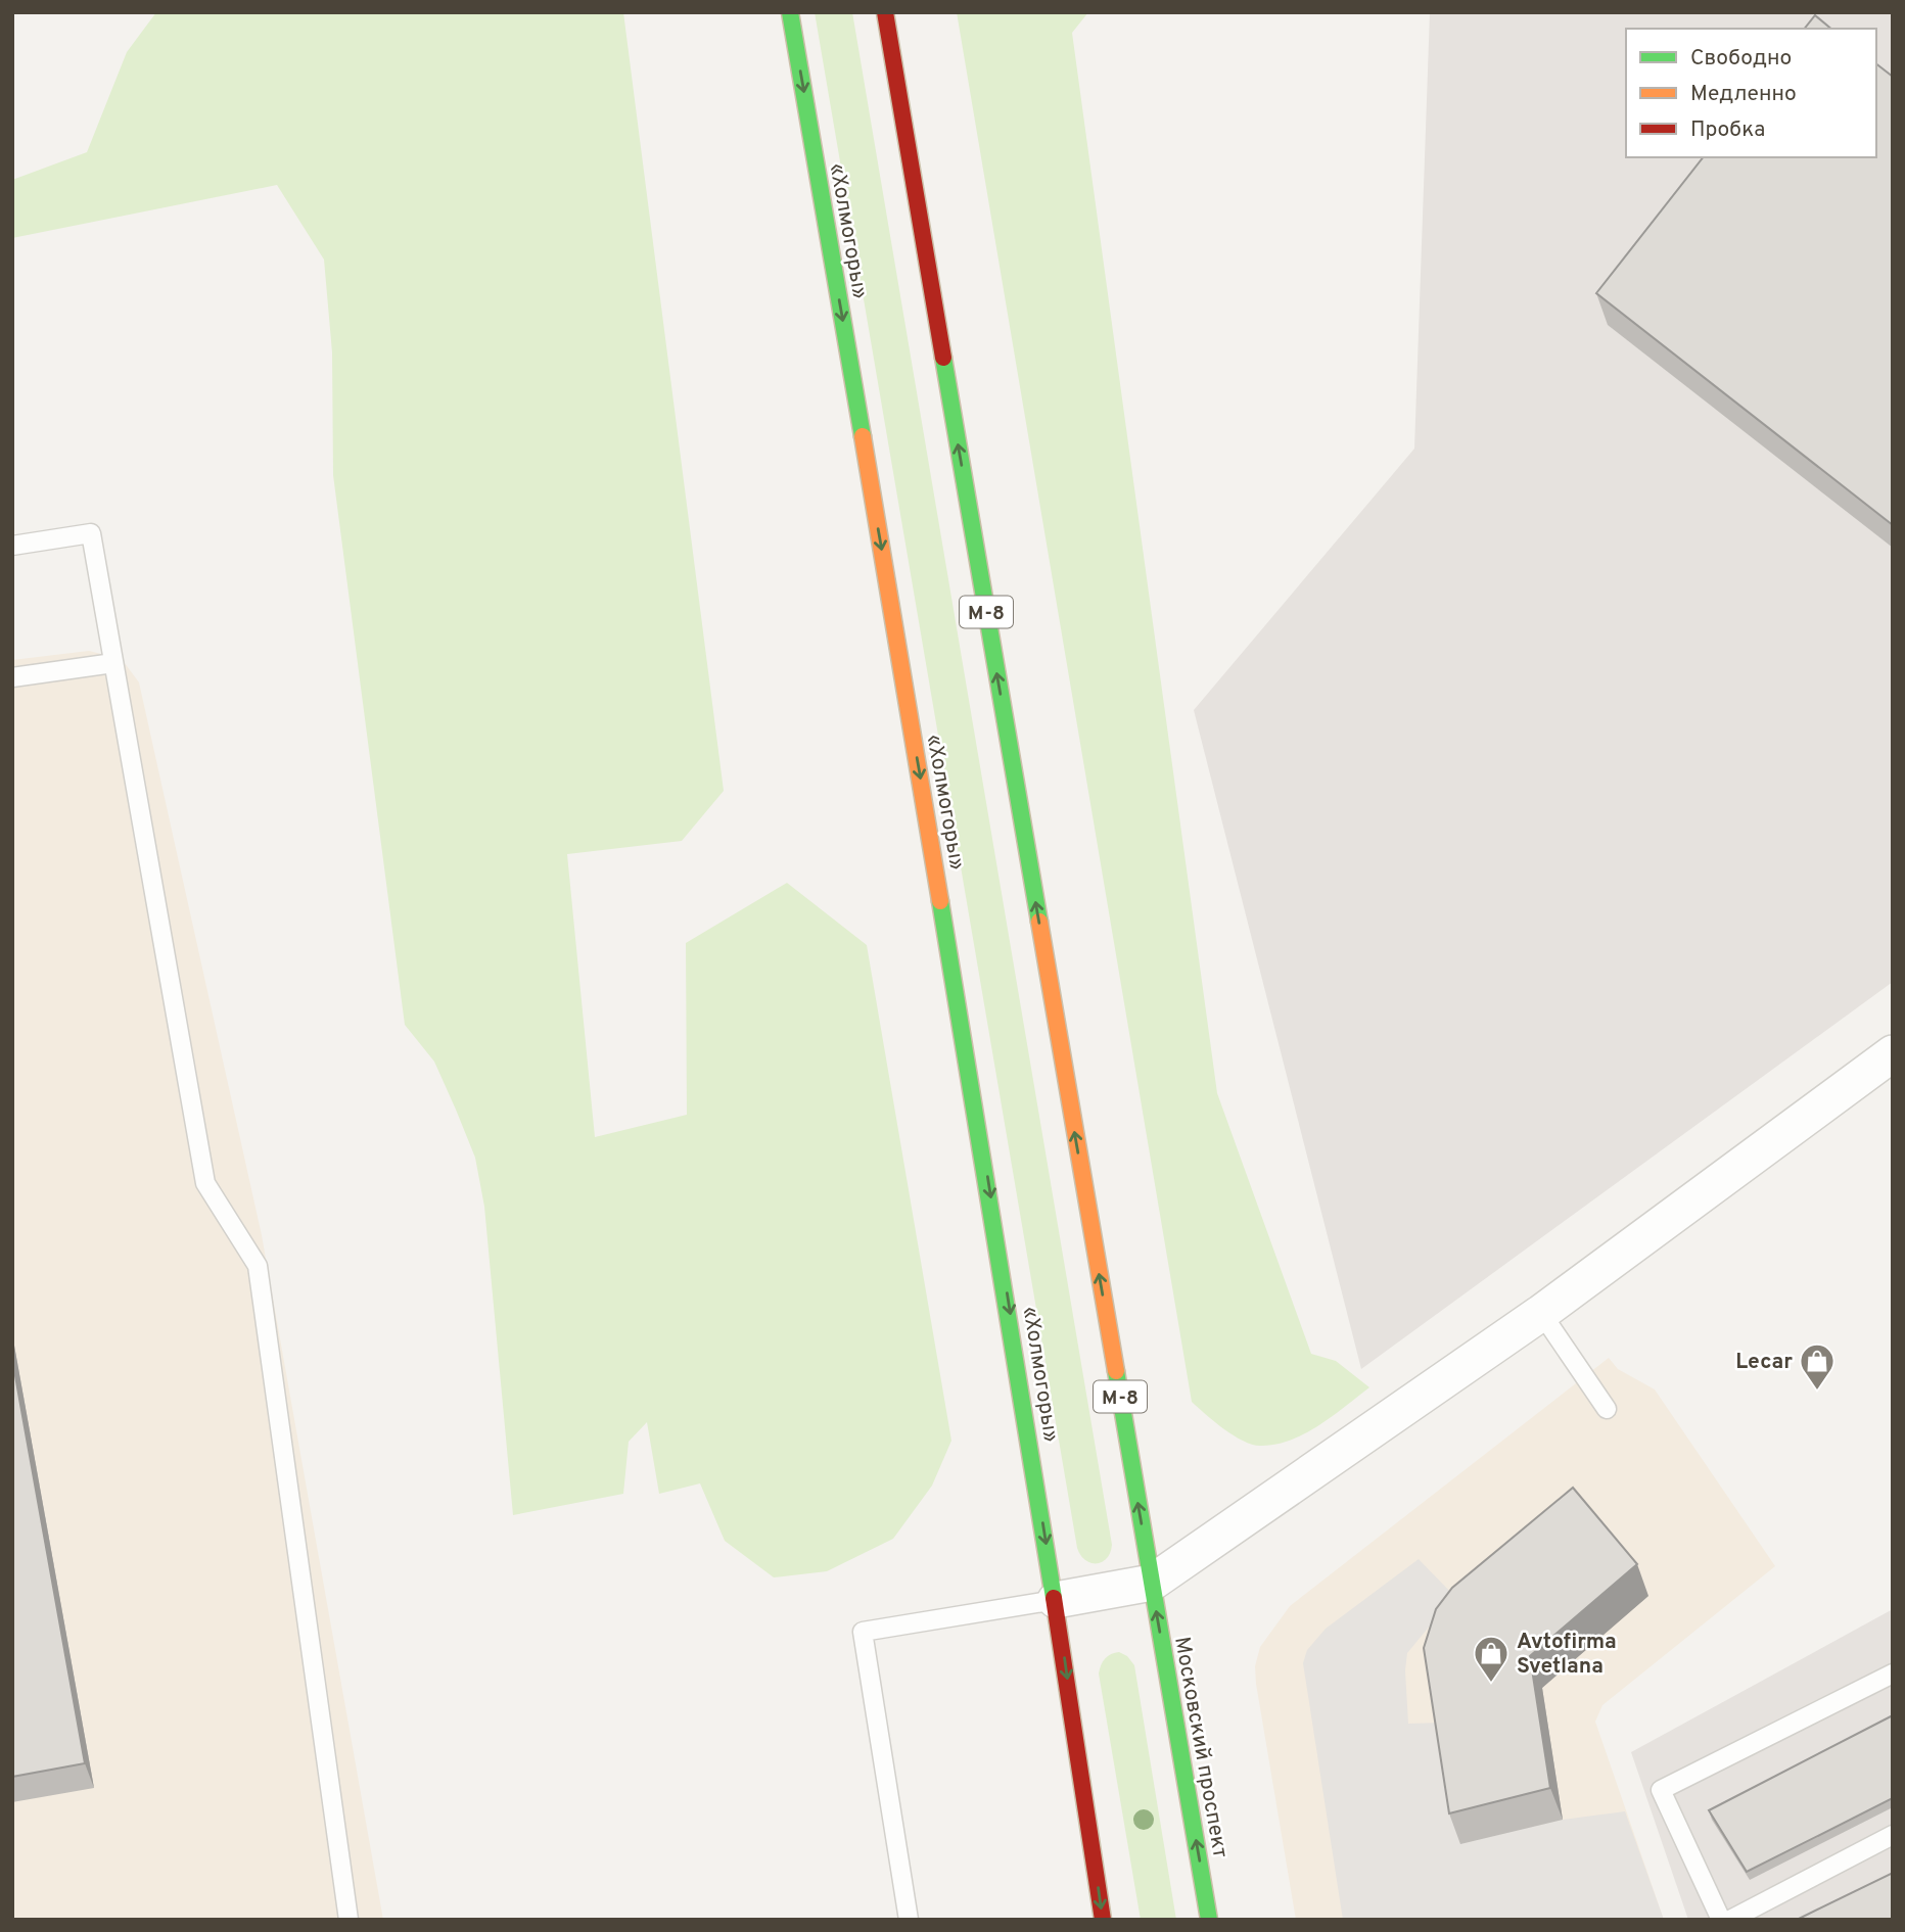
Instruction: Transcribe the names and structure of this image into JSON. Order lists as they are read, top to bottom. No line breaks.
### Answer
{"streets":{"highway":["«Холмогоры»","М-8","Московский проспект"]},"crossings":[["М-8","Московский проспект"]],"places":{"shop":["Lecar","Avtofirma Svetlana"]},"legend":["Свободно","Медленно","Пробка"]}
